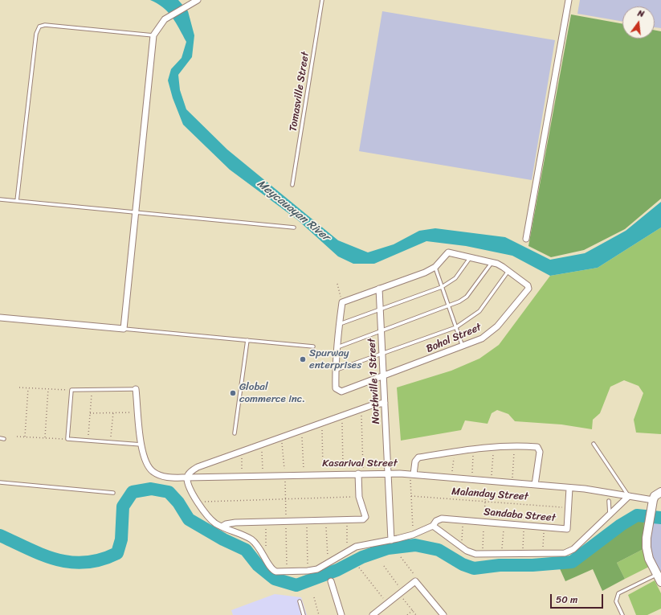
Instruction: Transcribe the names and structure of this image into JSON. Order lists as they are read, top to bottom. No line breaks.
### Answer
{"streets":{"street":["Bohol Street","Northville 1 Street","Kasarival Street","Sandaba Street"],"lane":["Tomasville Street"],"path":["Malanday Street"]},"crossings":[["Bohol Street","Northville 1 Street"],["Northville 1 Street","Kasarival Street"],["Kasarival Street","Sandaba Street"],["Malanday Street","Sandaba Street"]],"water":["Meycauayan River"],"places":["Spurway enterprises","Global commerce inc."],"scale_bar":"50 m","north":"top"}
